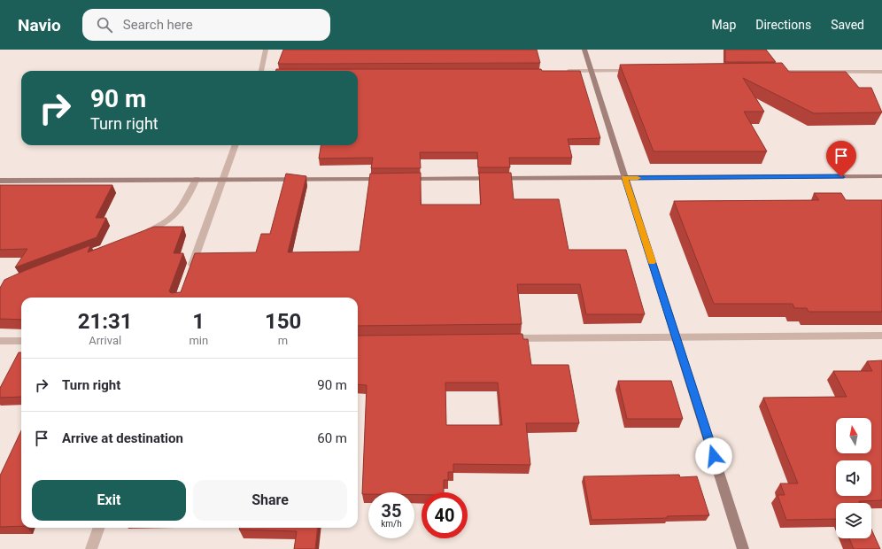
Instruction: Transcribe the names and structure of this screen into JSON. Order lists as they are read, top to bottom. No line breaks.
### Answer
{"north":"top","page":{"header":"Navio","search":"Search here","nav":["Map","Directions","Saved"],"turn":["90 m","Turn right"],"eta":["21:31","Arrival","1","min","150","m"],"list":[{"name":"Turn right","value":"90 m"},{"name":"Arrive at destination","value":"60 m"}],"buttons":["Exit","Share"],"speed":"35 km/h","limit":"40"}}
